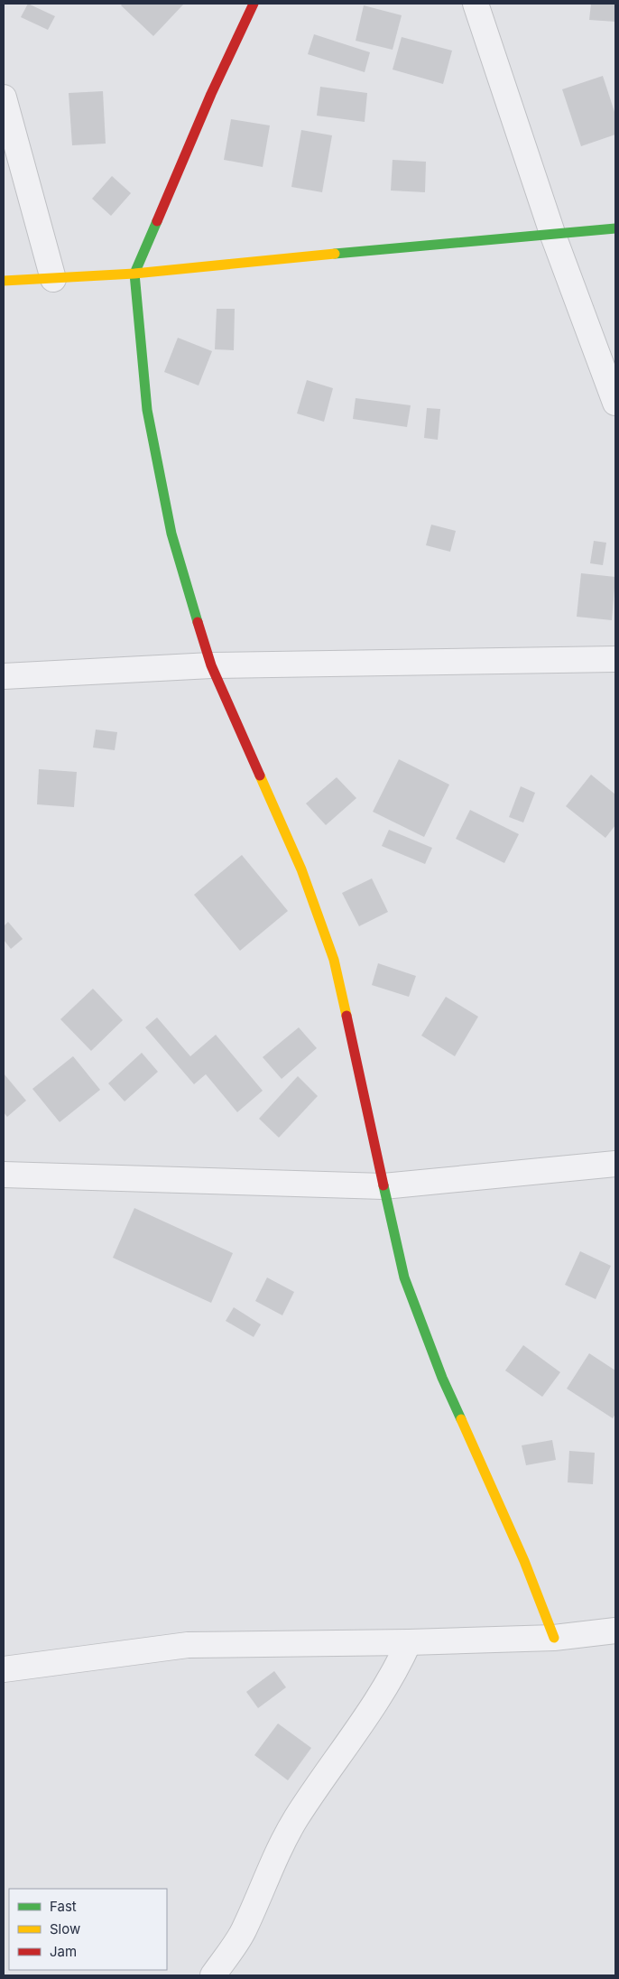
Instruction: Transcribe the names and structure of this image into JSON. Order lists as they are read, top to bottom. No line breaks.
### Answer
{"legend":["Fast","Slow","Jam"]}
